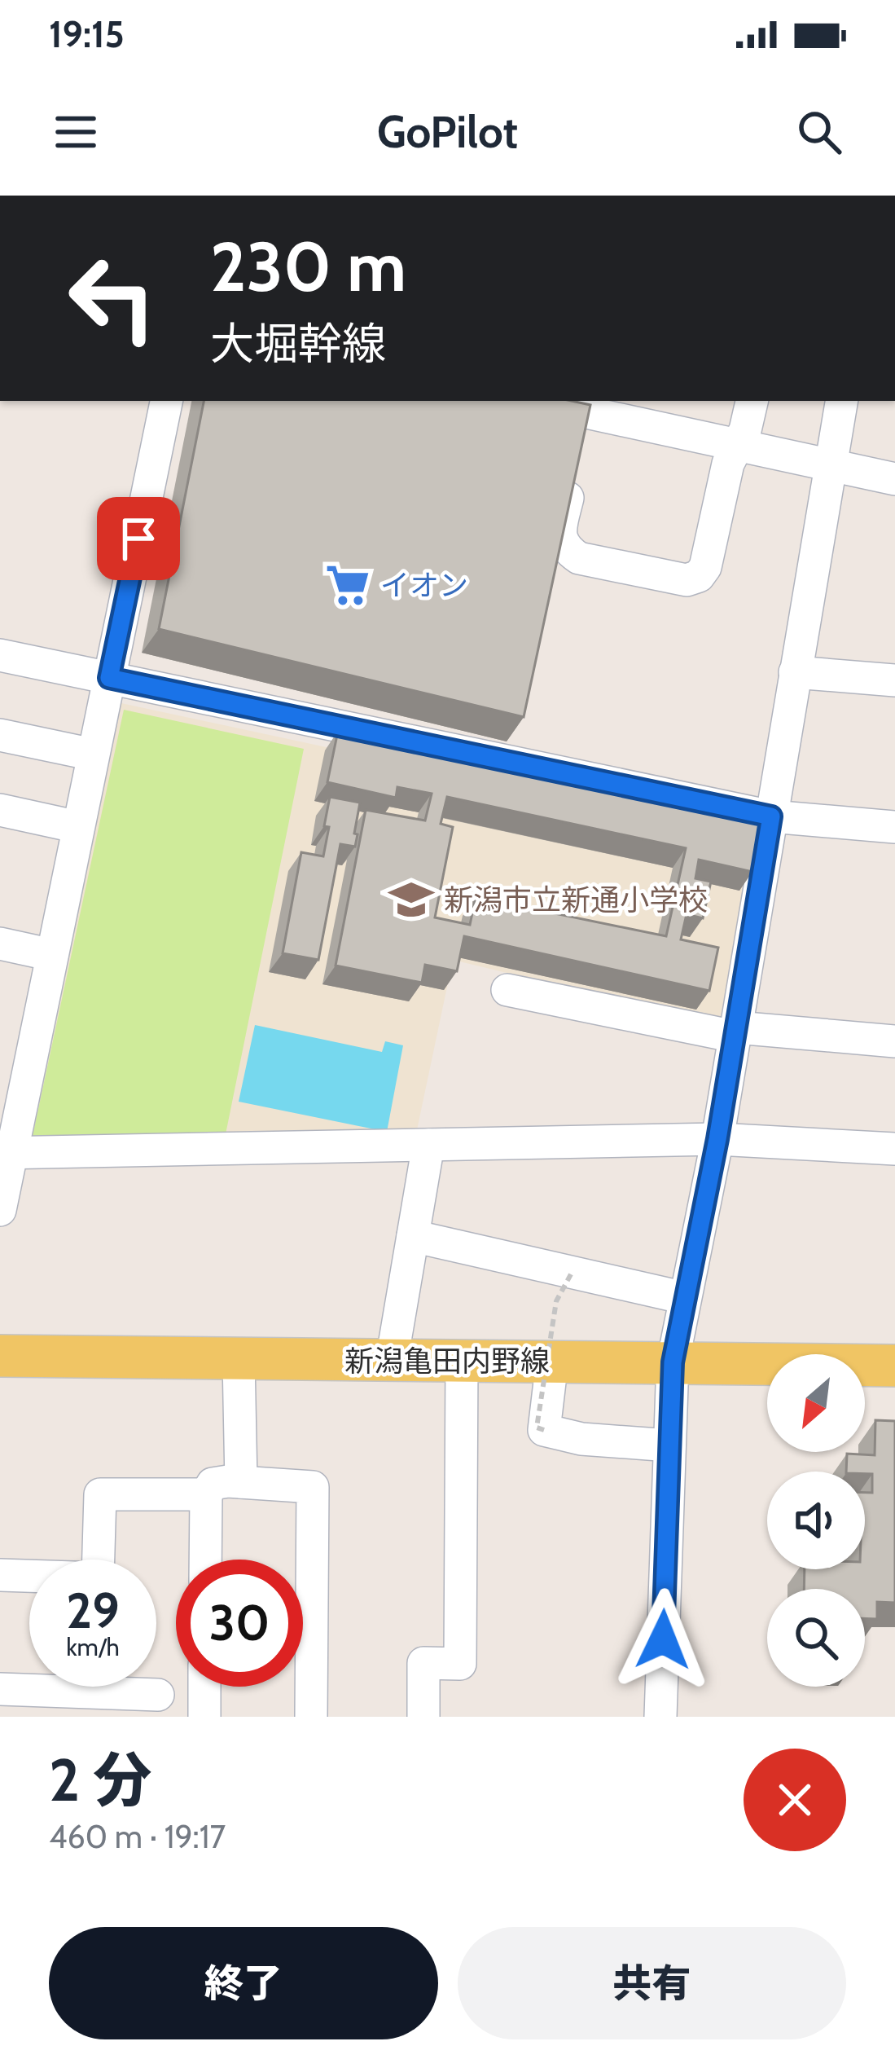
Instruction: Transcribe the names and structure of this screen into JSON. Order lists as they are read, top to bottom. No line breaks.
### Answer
{"streets":{"main road":["新潟亀田内野線"]},"places":{"supermarket":["イオン"],"school or university":["新潟市立新通小学校"]},"north":"bottom left","page":{"status":"19:15","header":"GoPilot","turn":["230 m","大堀幹線"],"speed":"29 km/h","limit":"30","heading":["2 分","460 m · 19:17"],"buttons":["終了","共有"]}}
